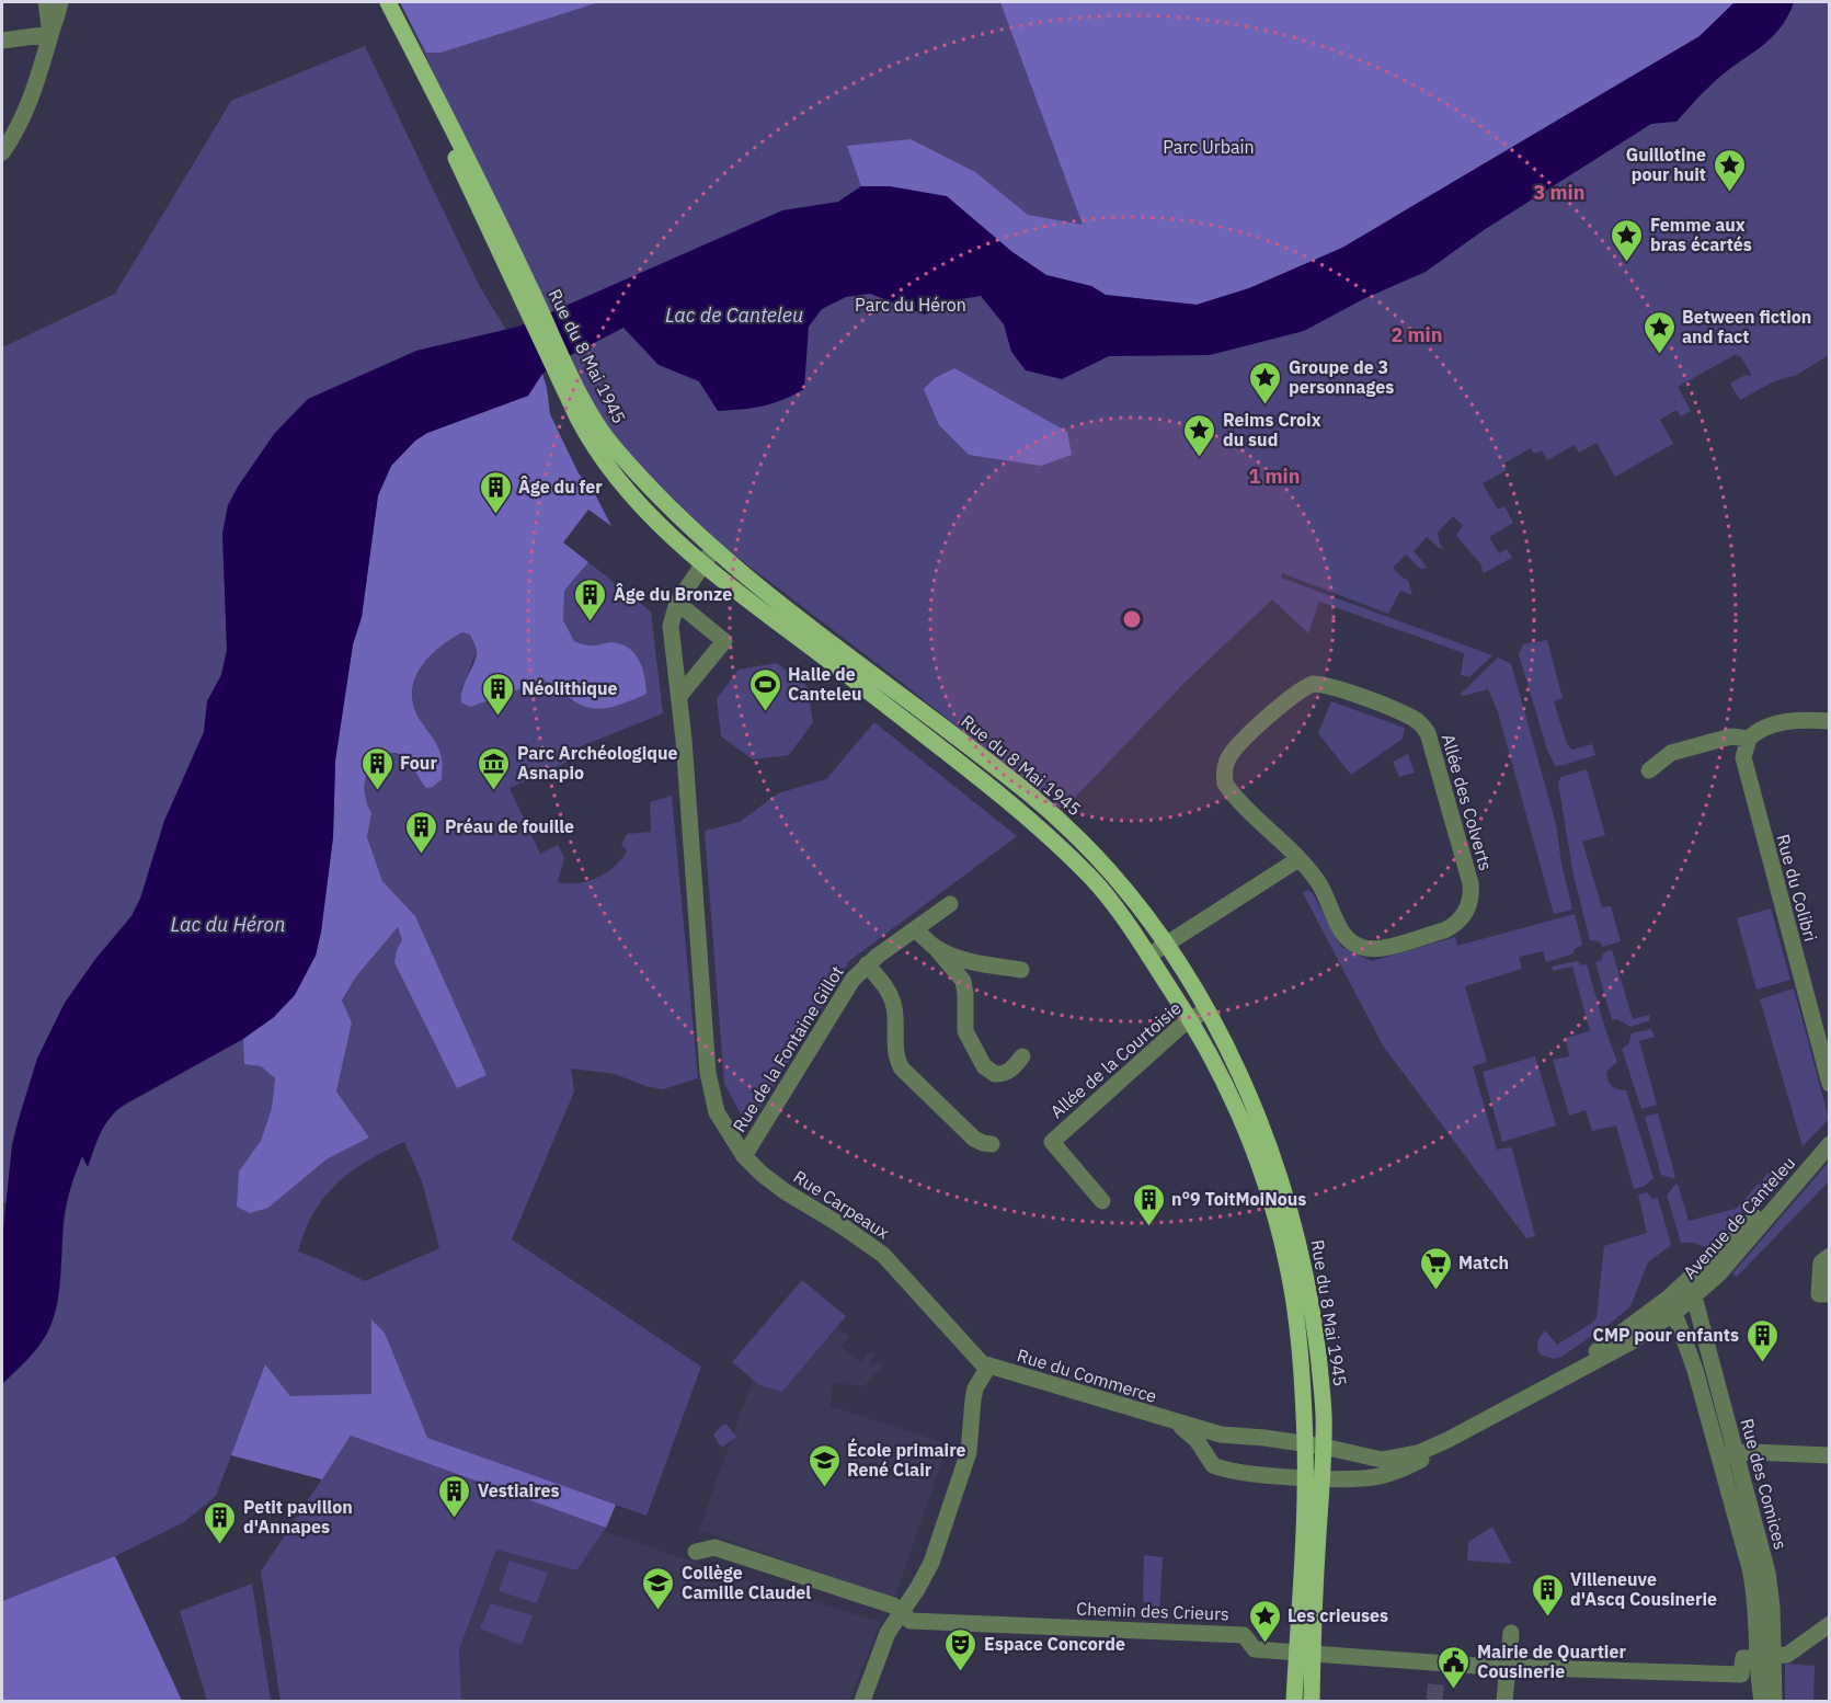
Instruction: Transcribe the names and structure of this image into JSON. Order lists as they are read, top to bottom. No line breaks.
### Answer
{"streets":{"main road":["Rue du 8 Mai 1945"],"street":["Allée des Colverts","Rue du Colibri","Rue de la Fontaine Gillot","Allée de la Courtoisie","Rue Carpeaux","Avenue de Canteleu","Rue du Commerce","Rue des Comices","Chemin des Crieurs"]},"crossings":[["Rue du 8 Mai 1945","Allée de la Courtoisie"],["Rue du 8 Mai 1945","Rue Carpeaux"],["Rue du 8 Mai 1945","Avenue de Canteleu"],["Rue du 8 Mai 1945","Rue du Commerce"],["Rue du 8 Mai 1945","Chemin des Crieurs"],["Rue de la Fontaine Gillot","Rue Carpeaux"],["Rue Carpeaux","Rue du Commerce"],["Avenue de Canteleu","Rue du Commerce"],["Avenue de Canteleu","Rue des Comices"],["Rue des Comices","Chemin des Crieurs"]],"water":["Lac de Canteleu","Lac du Héron"],"parks":["Parc Urbain","Parc du Héron"],"places":{"place":["Guillotine pour huit","Femme aux bras écartés","Between fiction and fact","Groupe de 3 personnages","Reims Croix du sud","Les crieuses"],"building":["Âge du fer","Âge du Bronze","Néolithique","Four","Préau de fouille","n°9 ToitMoiNous","CMP pour enfants","Vestiaires","Petit pavillon d'Annapes","Villeneuve d'Ascq Cousinerie"],"sports":["Halle de Canteleu"],"museum":["Parc Archéologique Asnapio"],"supermarket":["Match"],"school or university":["École primaire René Clair","Collège Camille Claudel"],"theatre":["Espace Concorde"],"public building":["Mairie de Quartier Cousinerie"]},"rings":["3 min","2 min","1 min"]}
